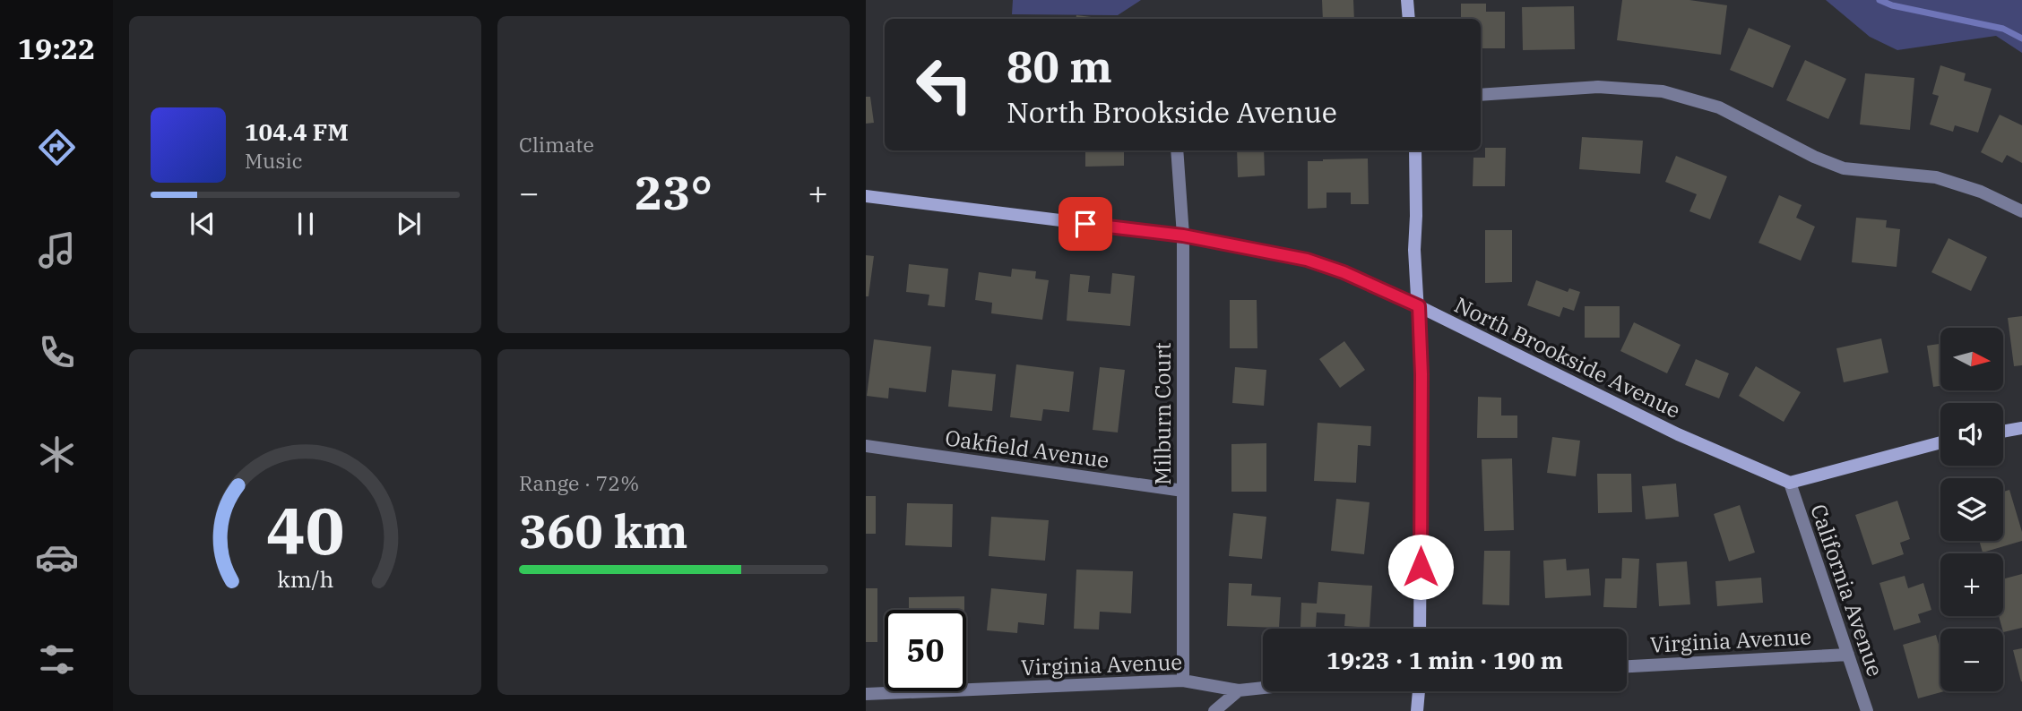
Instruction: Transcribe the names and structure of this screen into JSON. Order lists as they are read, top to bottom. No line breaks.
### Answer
{"streets":{"main road":["North Brookside Avenue"],"street":["Milburn Court","Oakfield Avenue","California Avenue","Virginia Avenue"]},"crossings":[["North Brookside Avenue","Milburn Court"],["North Brookside Avenue","California Avenue"],["Milburn Court","Oakfield Avenue"],["Milburn Court","Virginia Avenue"],["California Avenue","Virginia Avenue"]],"north":"right","page":{"tabs":"19:22","tile":["Climate",["Range · 72%","360 km"]],"turn":["80 m","North Brookside Avenue"],"song":["104.4 FM","Music"],"heat":["−","23°","+"],"map_buttons":["+","−"],"limit":"50","trip":"19:23 · 1 min · 190 m","gauge":["40","km/h"]}}
